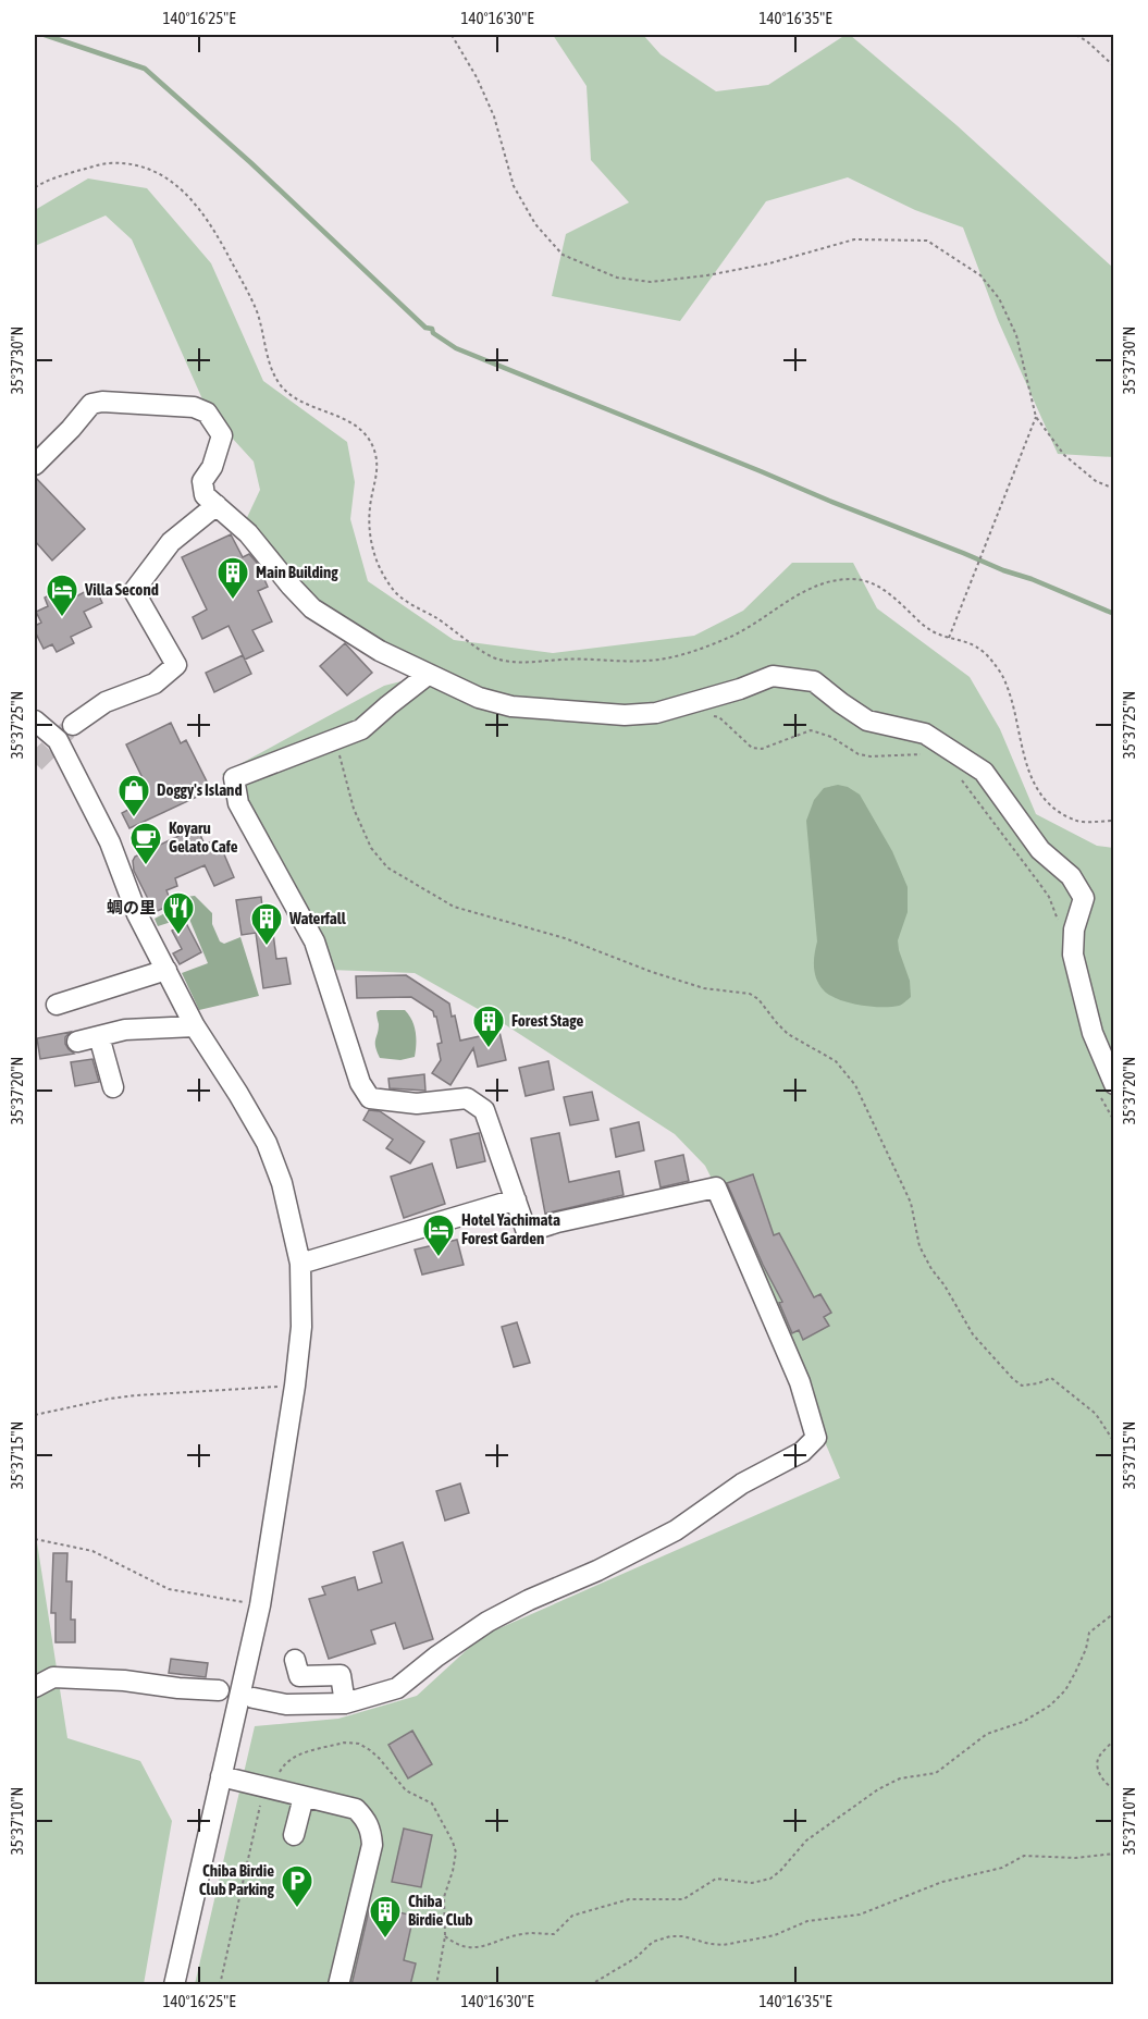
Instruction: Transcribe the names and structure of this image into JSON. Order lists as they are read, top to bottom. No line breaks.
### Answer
{"places":{"building":["Main Building","Waterfall","Forest Stage","Chiba Birdie Club"],"hotel":["Villa Second","Hotel Yachimata Forest Garden"],"shop":["Doggy's Island"],"cafe":["Koyaru Gelato Cafe"],"restaurant":["蜩の里"],"parking":["Chiba Birdie Club Parking"]},"coordinates":["140°16'25\"E","140°16'30\"E","140°16'35\"E","35°37'30\"N","35°37'25\"N","35°37'20\"N","35°37'15\"N","35°37'10\"N"]}
